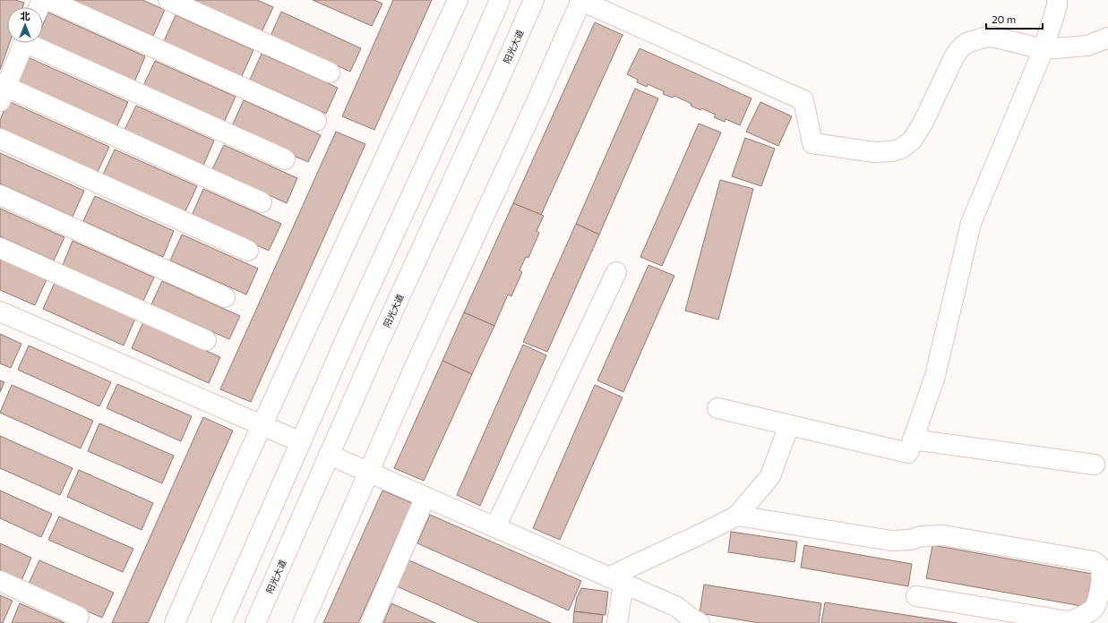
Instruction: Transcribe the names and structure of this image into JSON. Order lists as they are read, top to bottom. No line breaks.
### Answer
{"streets":{"street":["阳光大道"]},"scale_bar":"20 m","north":"top"}
